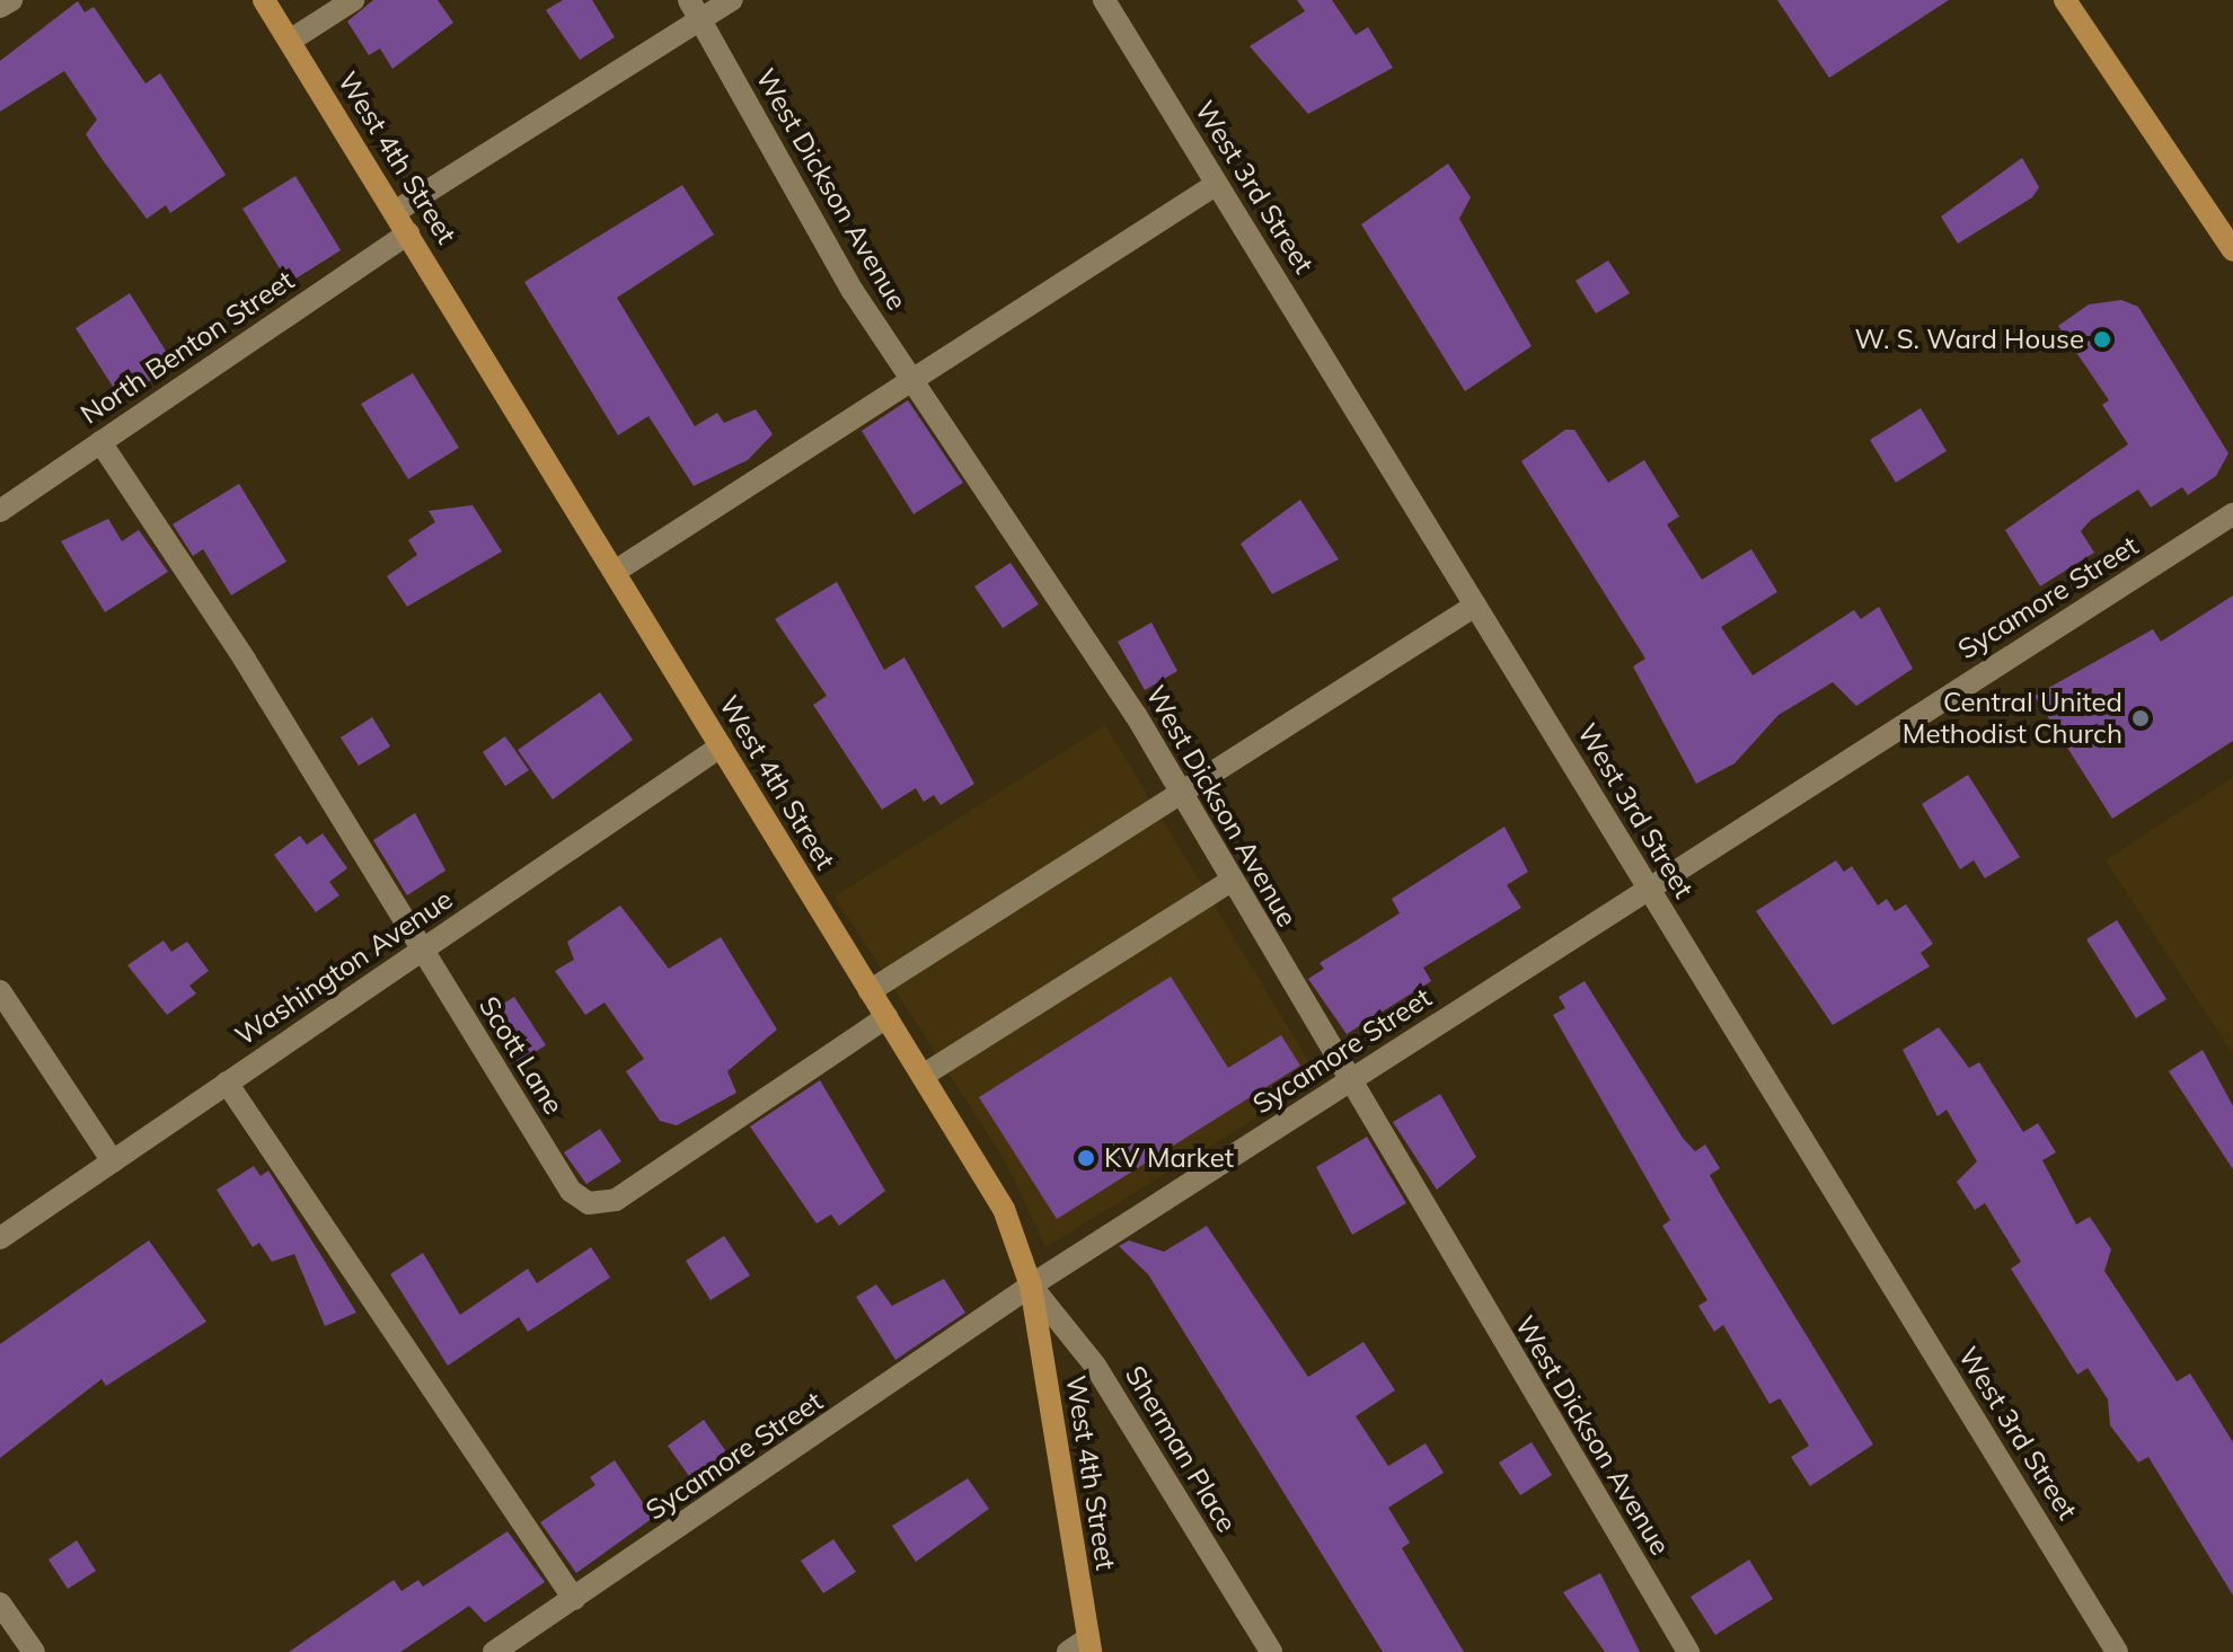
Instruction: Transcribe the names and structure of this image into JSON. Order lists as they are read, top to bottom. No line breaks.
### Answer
{"streets":{"main road":["West 4th Street"],"street":["West 3rd Street","West Dickson Avenue","North Benton Street","Sycamore Street","Washington Avenue","Scott Lane","Sherman Place"]},"crossings":[["West 4th Street","North Benton Street"],["West 4th Street","Sycamore Street"],["West 4th Street","Washington Avenue"],["West 4th Street","Scott Lane"],["West 4th Street","Sherman Place"],["West 3rd Street","Sycamore Street"],["West Dickson Avenue","Sycamore Street"],["North Benton Street","Scott Lane"],["Sycamore Street","Sherman Place"],["Washington Avenue","Scott Lane"]],"places":["W. S. Ward House","Central United Methodist Church","KV Market"]}
